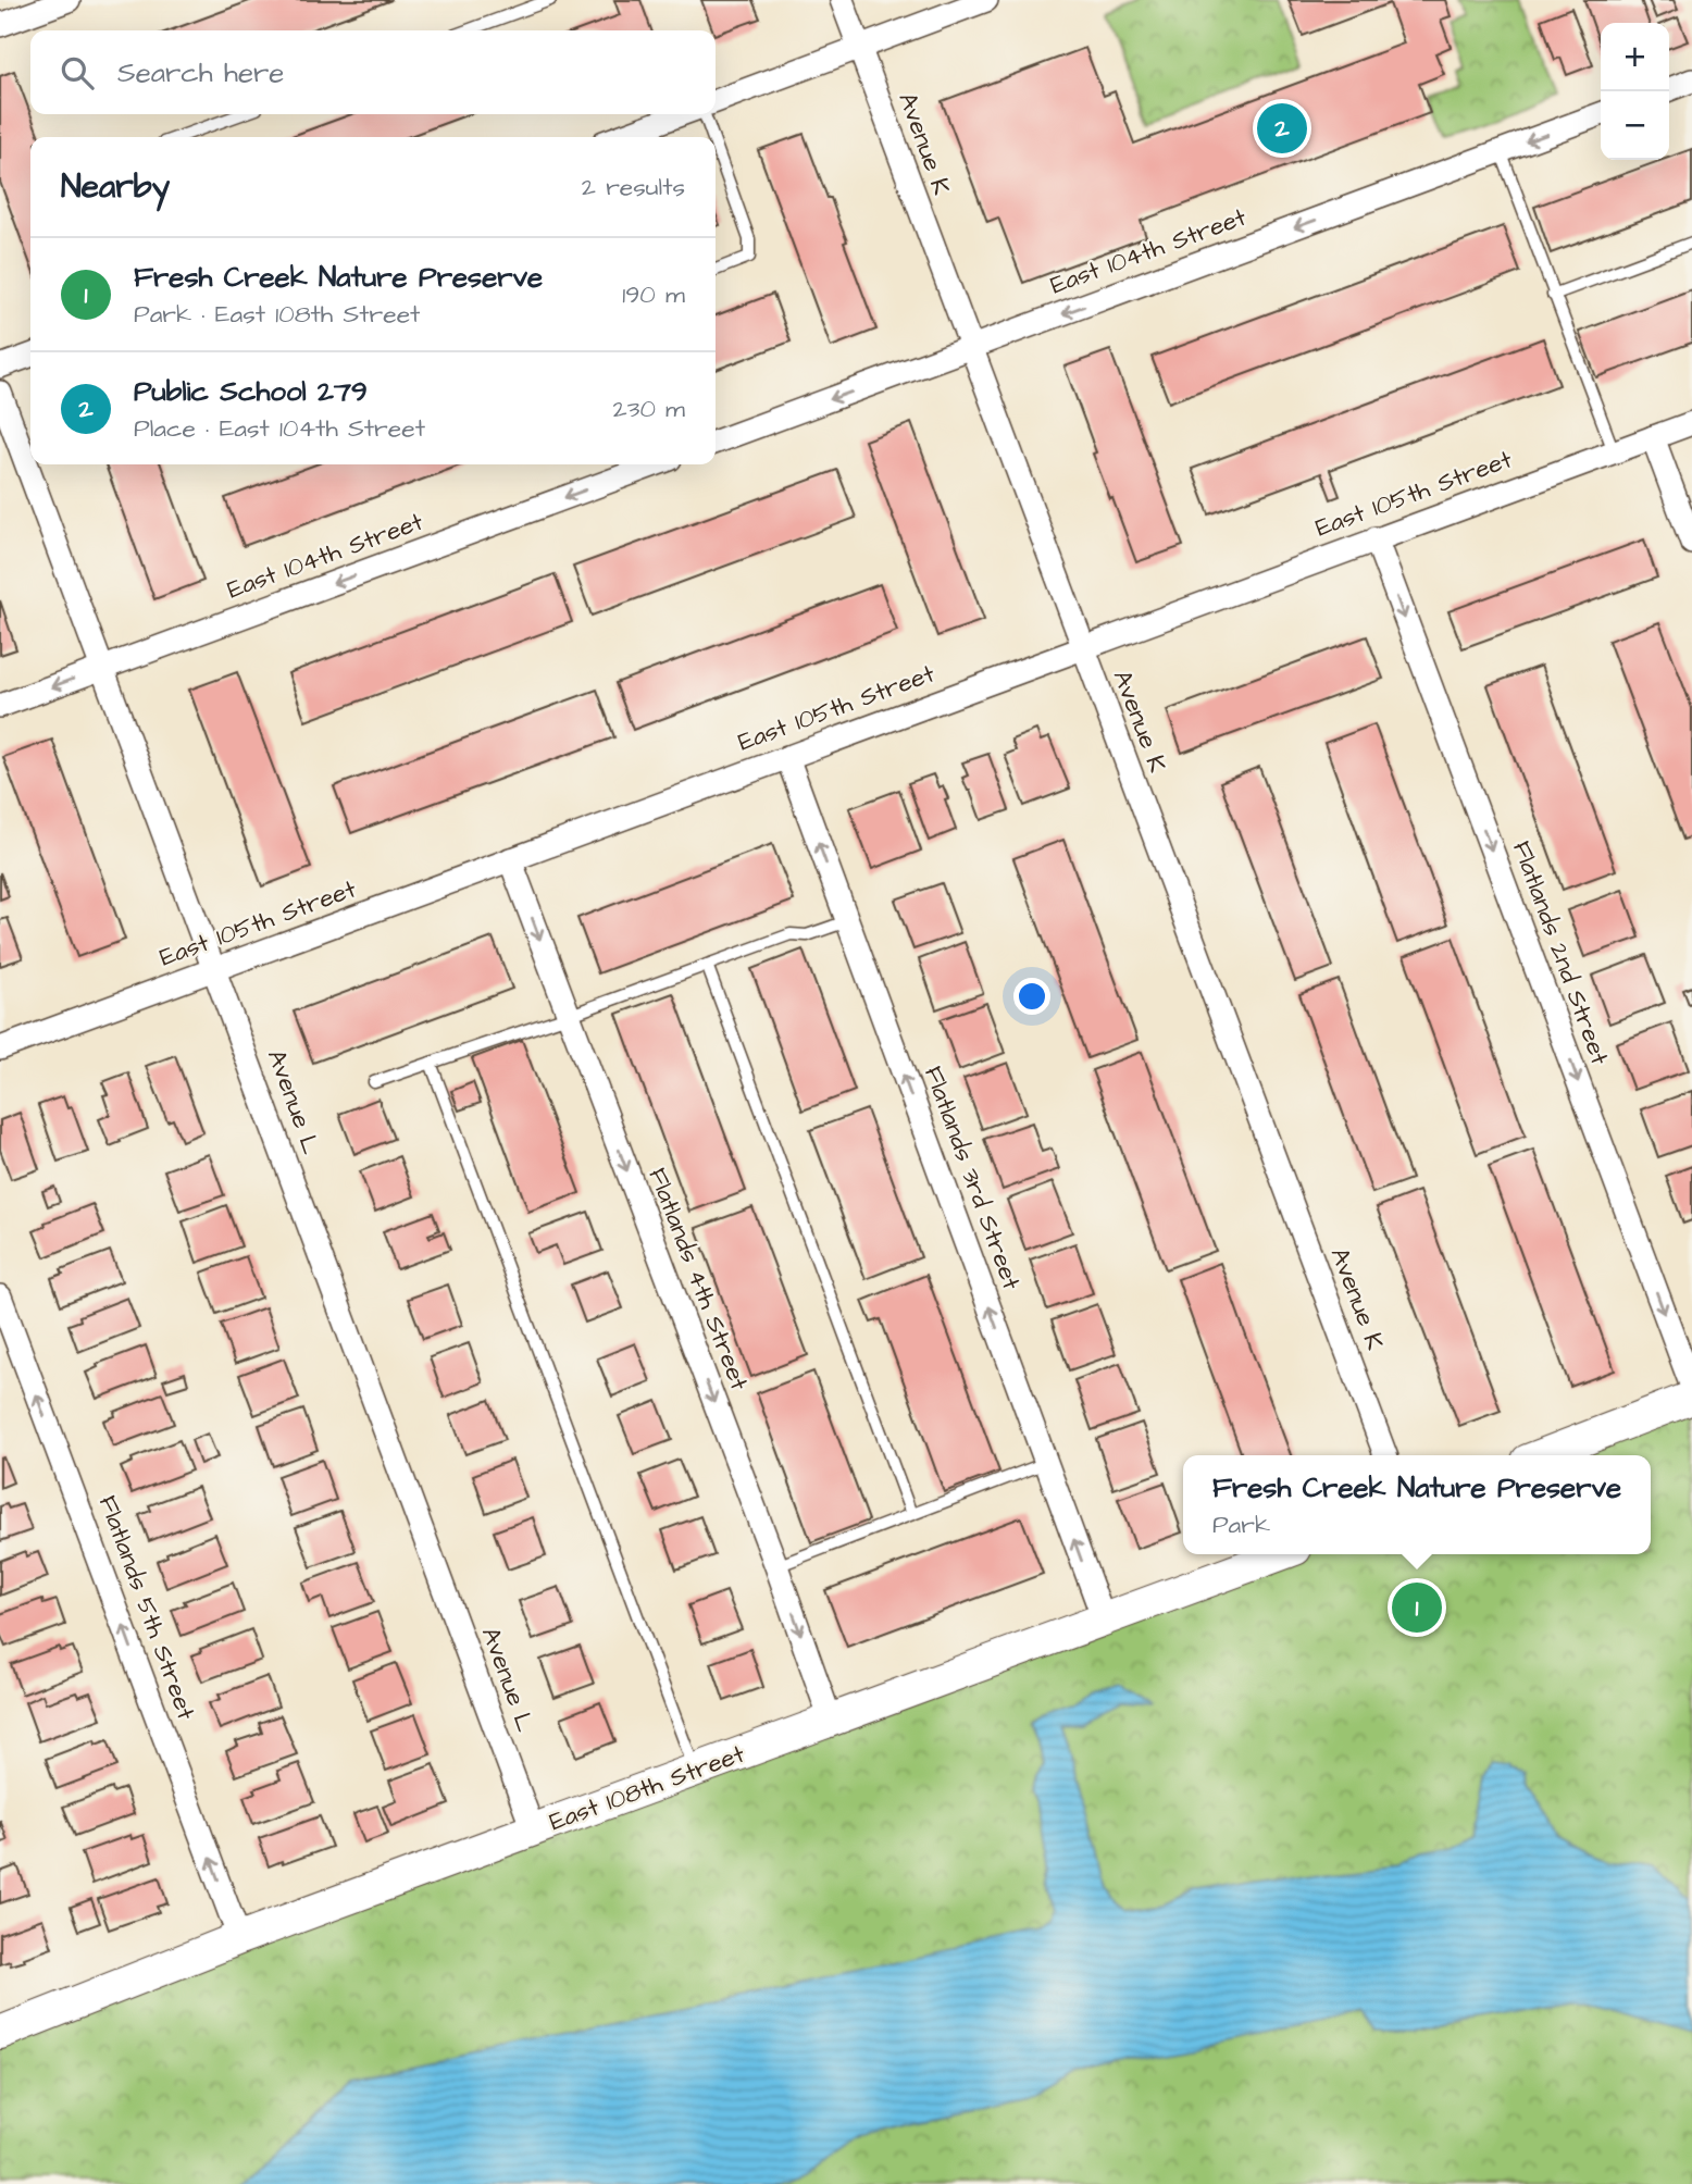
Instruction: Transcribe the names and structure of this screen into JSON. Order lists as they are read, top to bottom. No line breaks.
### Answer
{"streets":{"street":["Avenue K","East 104th Street","East 105th Street","Flatlands 2nd Street","Avenue L","Flatlands 3rd Street","Flatlands 4th Street","Flatlands 5th Street","East 108th Street"]},"crossings":[["Avenue K","East 104th Street"],["Avenue K","East 105th Street"],["East 104th Street","Avenue L"],["East 105th Street","Flatlands 2nd Street"],["East 105th Street","Avenue L"],["East 105th Street","Flatlands 3rd Street"],["East 105th Street","Flatlands 4th Street"],["Avenue L","East 108th Street"],["Flatlands 3rd Street","East 108th Street"],["Flatlands 4th Street","East 108th Street"],["Flatlands 5th Street","East 108th Street"]],"one_way":["East 104th Street","Flatlands 2nd Street","Flatlands 3rd Street","Flatlands 4th Street","Flatlands 5th Street"],"page":{"map_buttons":["+","−"],"search":"Search here","pins":["2","1"],"heading":["Nearby","2 results"],"list":[{"mark":"1","name":"Fresh Creek Nature Preserve","note":"Park · East 108th Street","value":"190 m"},{"mark":"2","name":"Public School 279","note":"Place · East 104th Street","value":"230 m"}],"popup":["Fresh Creek Nature Preserve","Park"]}}
